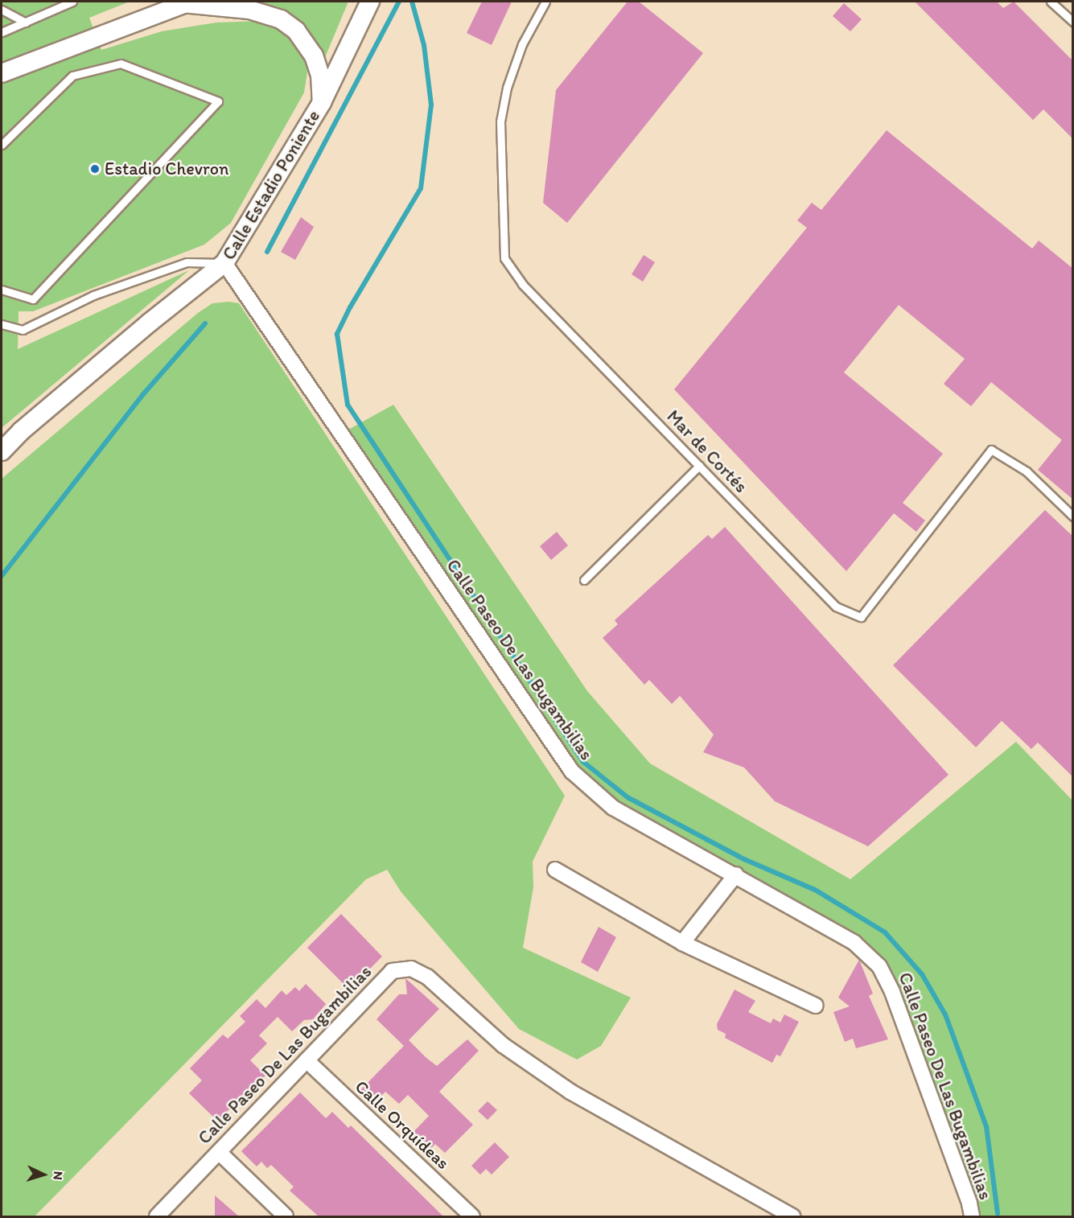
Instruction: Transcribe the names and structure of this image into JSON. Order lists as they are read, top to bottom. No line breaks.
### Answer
{"streets":{"street":["Calle Estadio Poniente","Calle Paseo De Las Bugambilias","Calle Orquídeas"],"lane":["Mar de Cortés"]},"crossings":[["Calle Estadio Poniente","Calle Paseo De Las Bugambilias"],["Calle Paseo De Las Bugambilias","Calle Orquídeas"]],"places":["Estadio Chevron"],"north":"right"}
